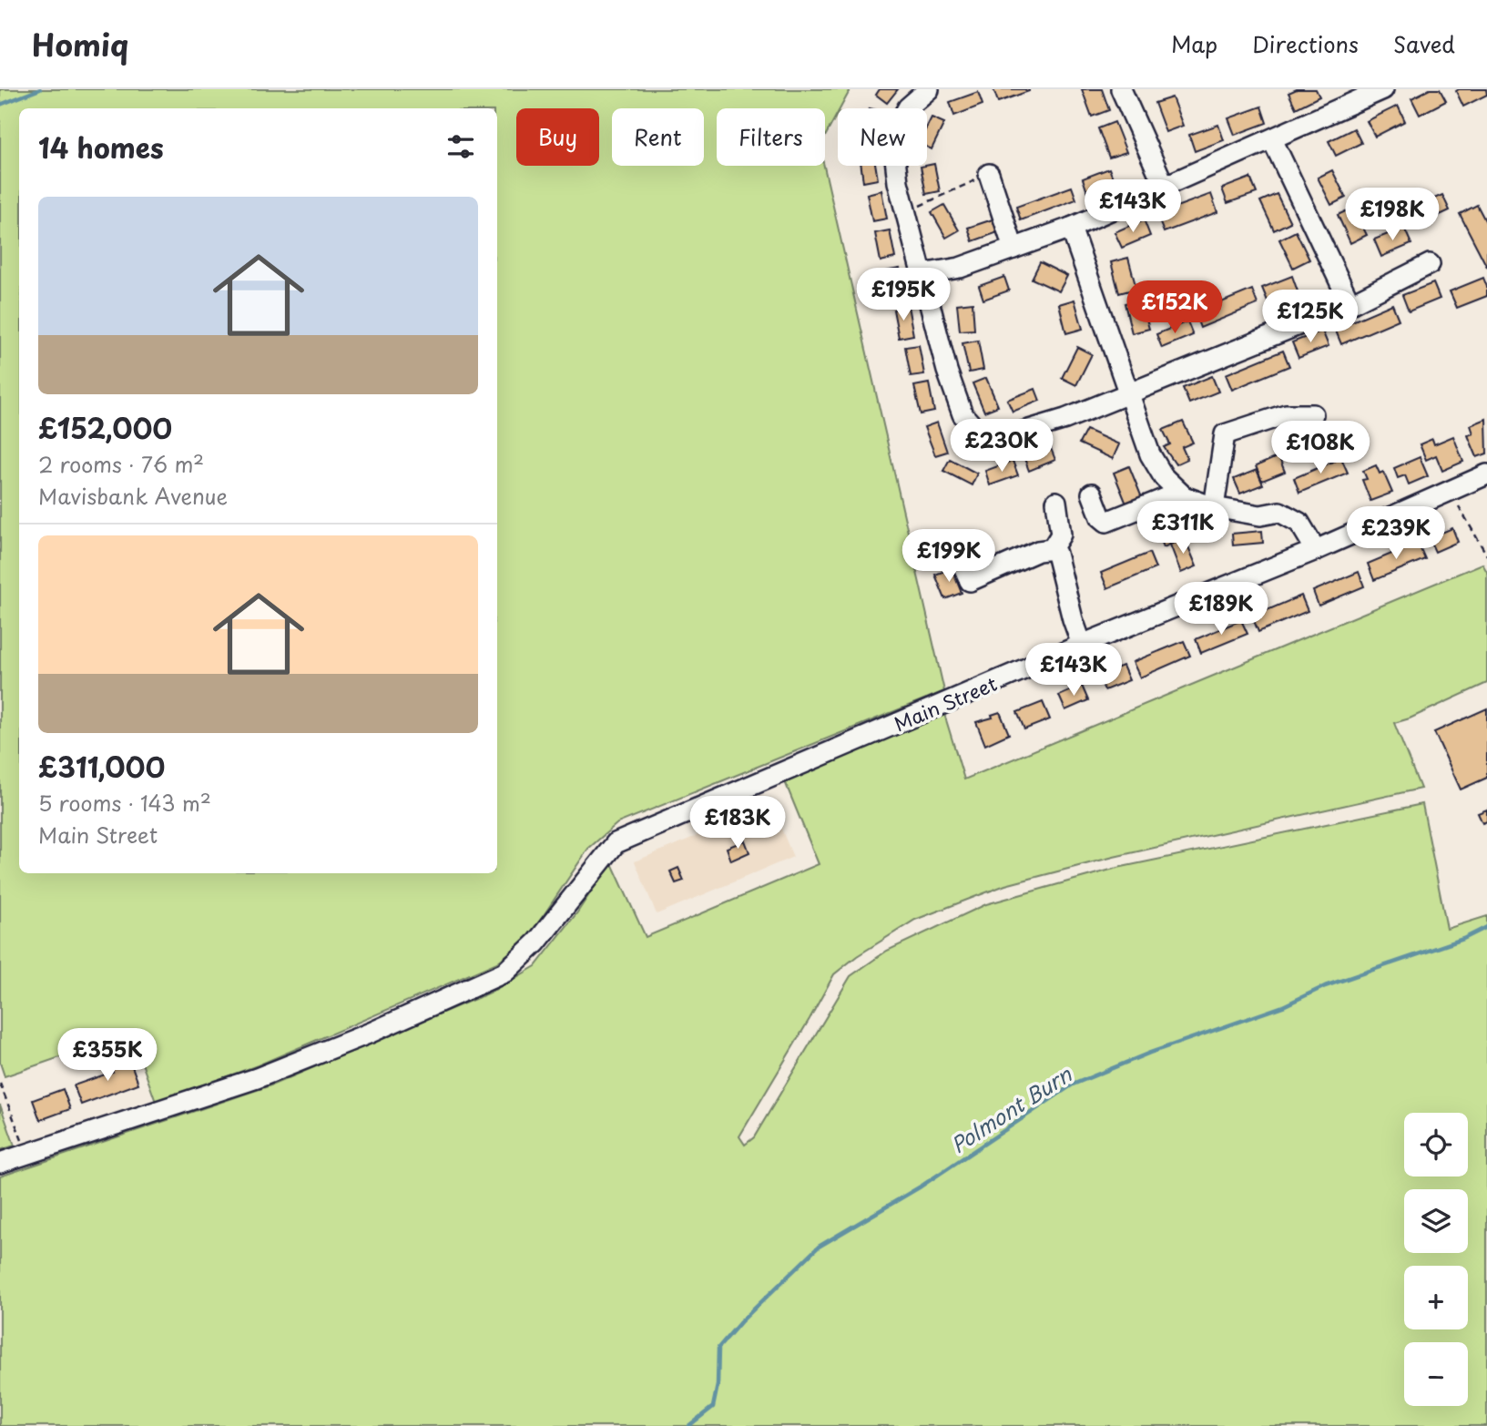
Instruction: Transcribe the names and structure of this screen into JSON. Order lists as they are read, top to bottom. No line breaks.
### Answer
{"streets":{"street":["Main Street"]},"water":["Polmont Burn"],"page":{"header":"Homiq","nav":["Map","Directions","Saved"],"chip":["Buy","Rent","Filters","New"],"heading":"14 homes","price":["£143K","£198K","£195K","£152K","£125K","£230K","£108K","£311K","£239K","£199K","£189K","£143K","£183K","£355K"],"list":[{"name":"£152,000","note":"2 rooms · 76 m² · Mavisbank Avenue"},{"name":"£311,000","note":"5 rooms · 143 m² · Main Street"}],"map_buttons":["+","−"]}}
